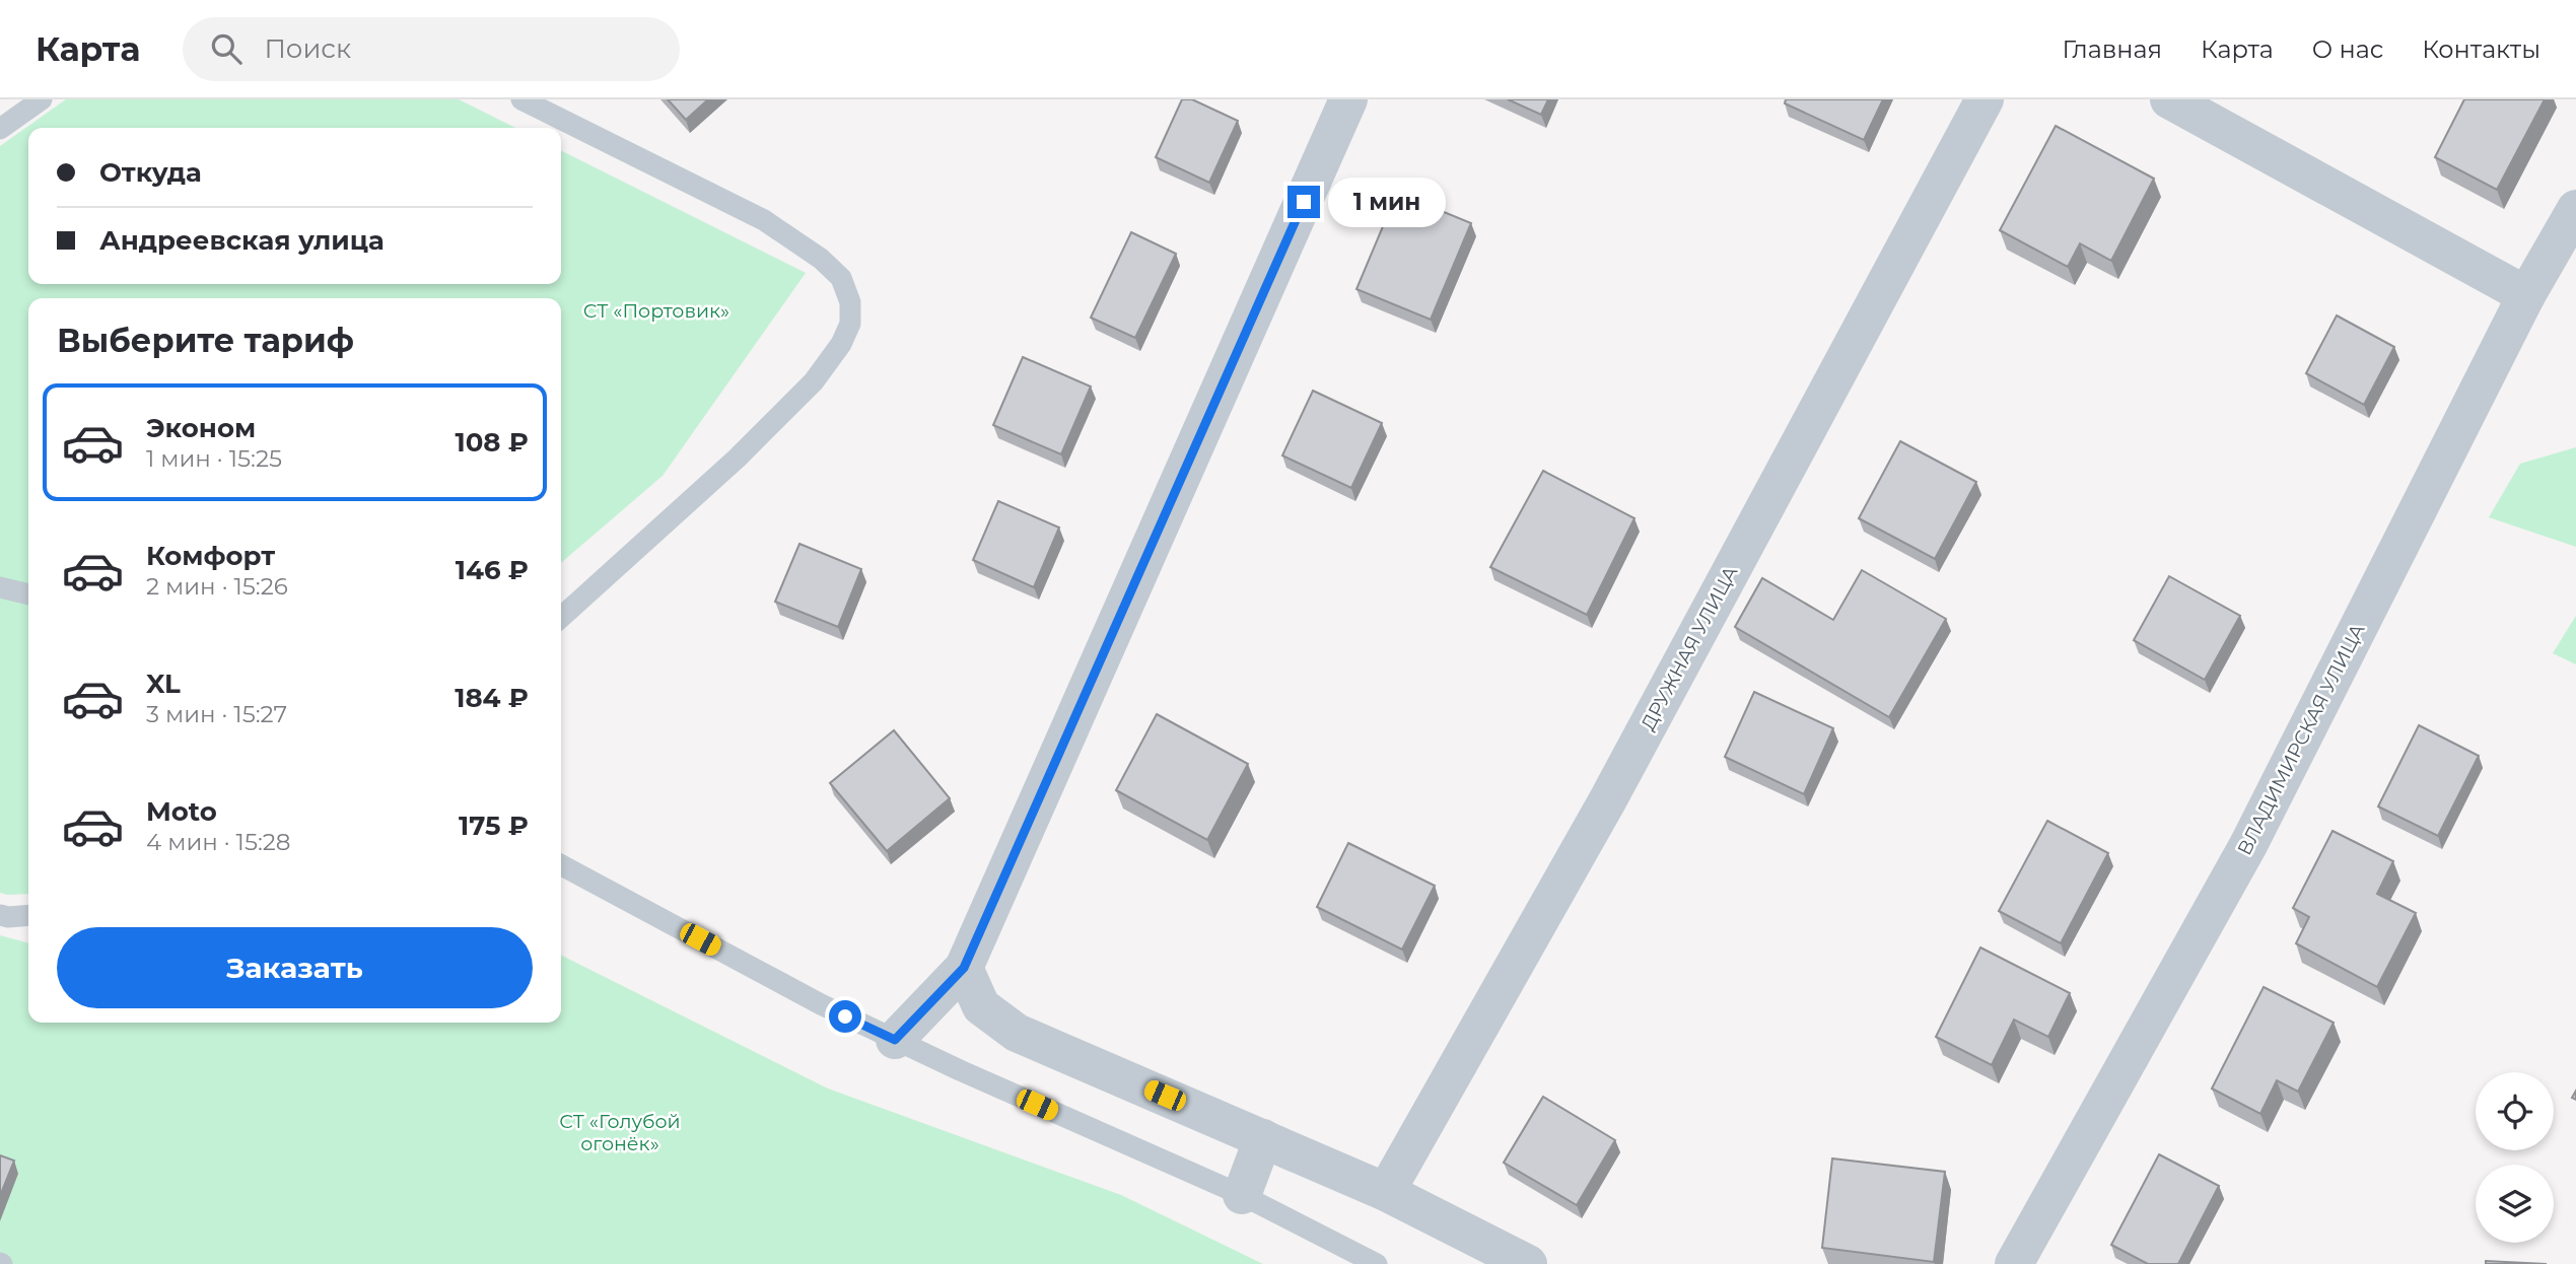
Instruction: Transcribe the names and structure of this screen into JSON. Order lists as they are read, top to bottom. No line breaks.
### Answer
{"streets":{"street":["ДРУЖНАЯ УЛИЦА","ВЛАДИМИРСКАЯ УЛИЦА"]},"parks":["СТ «Портовик»","СТ «Голубой огонёк»"],"page":{"header":"Карта","search":"Поиск","nav":["Главная","Карта","О нас","Контакты"],"banner":["Откуда","Андреевская улица"],"bubble":"1 мин","heading":"Выберите тариф","list":[{"name":"Эконом","note":"1 мин · 15:25","value":"108 ₽"},{"name":"Комфорт","note":"2 мин · 15:26","value":"146 ₽"},{"name":"XL","note":"3 мин · 15:27","value":"184 ₽"},{"name":"Moto","note":"4 мин · 15:28","value":"175 ₽"}],"buttons":"Заказать"}}
